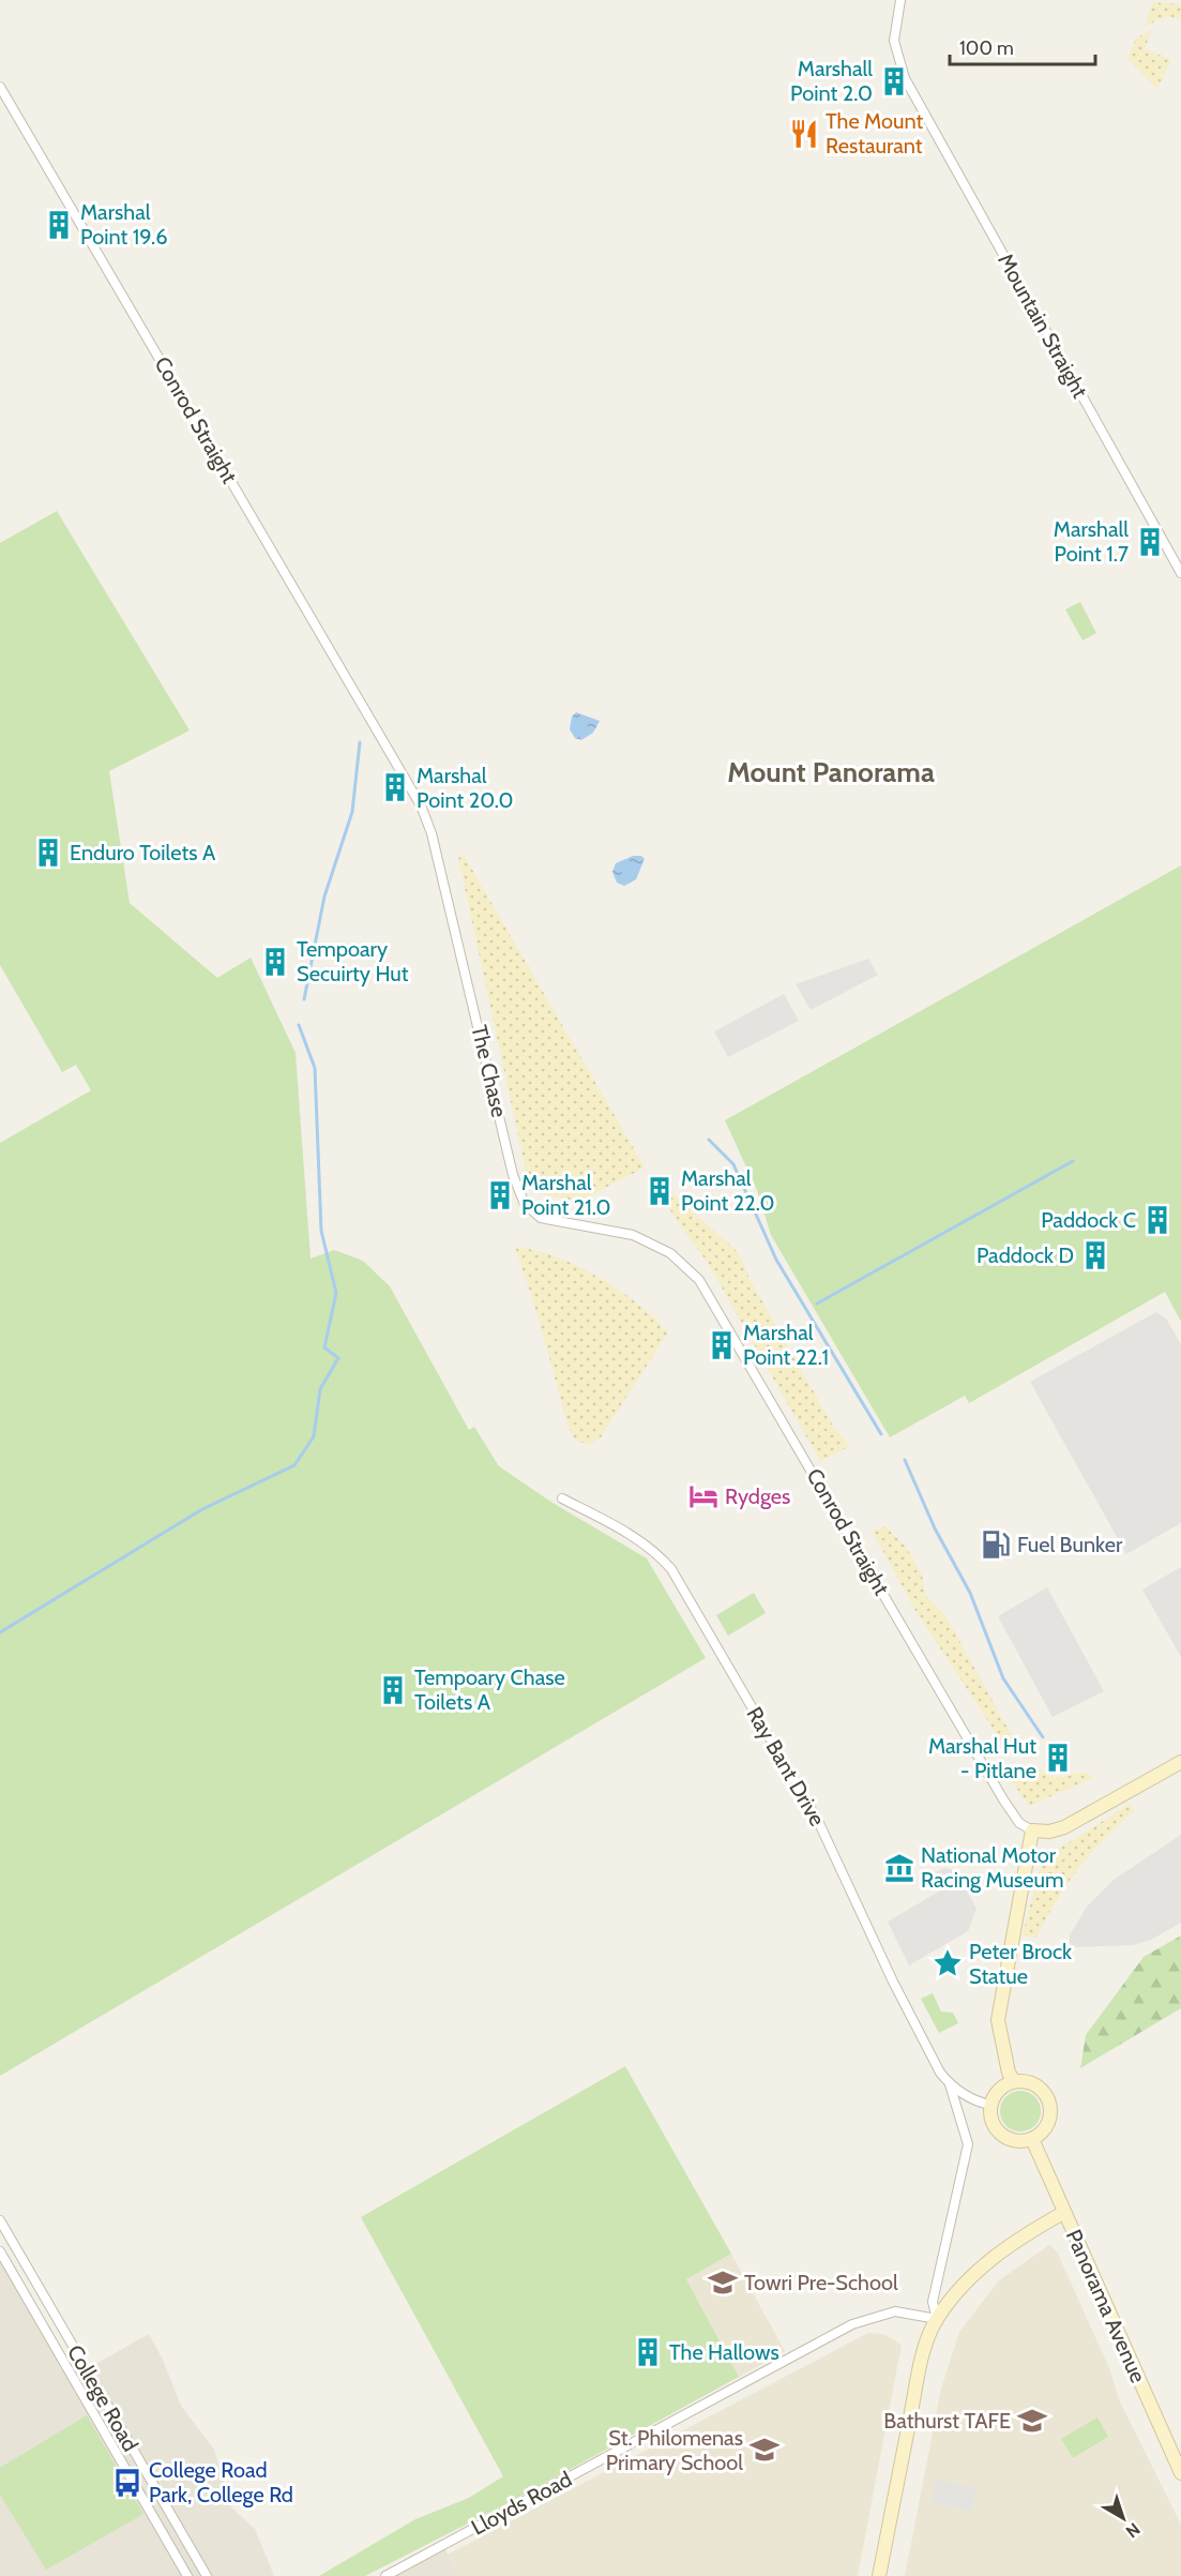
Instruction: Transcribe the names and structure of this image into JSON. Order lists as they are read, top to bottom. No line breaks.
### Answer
{"streets":{"street":["Mountain Straight","Conrod Straight","The Chase","Ray Bant Drive","Panorama Avenue","College Road","Lloyds Road"]},"crossings":[["Conrod Straight","The Chase"],["Ray Bant Drive","Panorama Avenue"],["Ray Bant Drive","Lloyds Road"]],"districts":["Mount Panorama"],"places":{"building":["Marshall Point 2.0","Marshal Point 19.6","Marshall Point 1.7","Marshal Point 20.0","Enduro Toilets A","Tempoary Secuirty Hut","Marshal Point 22.0","Marshal Point 21.0","Paddock C","Paddock D","Marshal Point 22.1","Tempoary Chase Toilets A","Marshal Hut - Pitlane","The Hallows"],"restaurant":["The Mount Restaurant"],"hotel":["Rydges"],"fuel station":["Fuel Bunker"],"museum":["National Motor Racing Museum"],"place":["Peter Brock Statue"],"school or university":["Towri Pre-School","Bathurst TAFE","St. Philomenas Primary School"],"bus stop":["College Road Park, College Rd"]},"scale_bar":"100 m","north":"bottom right"}
